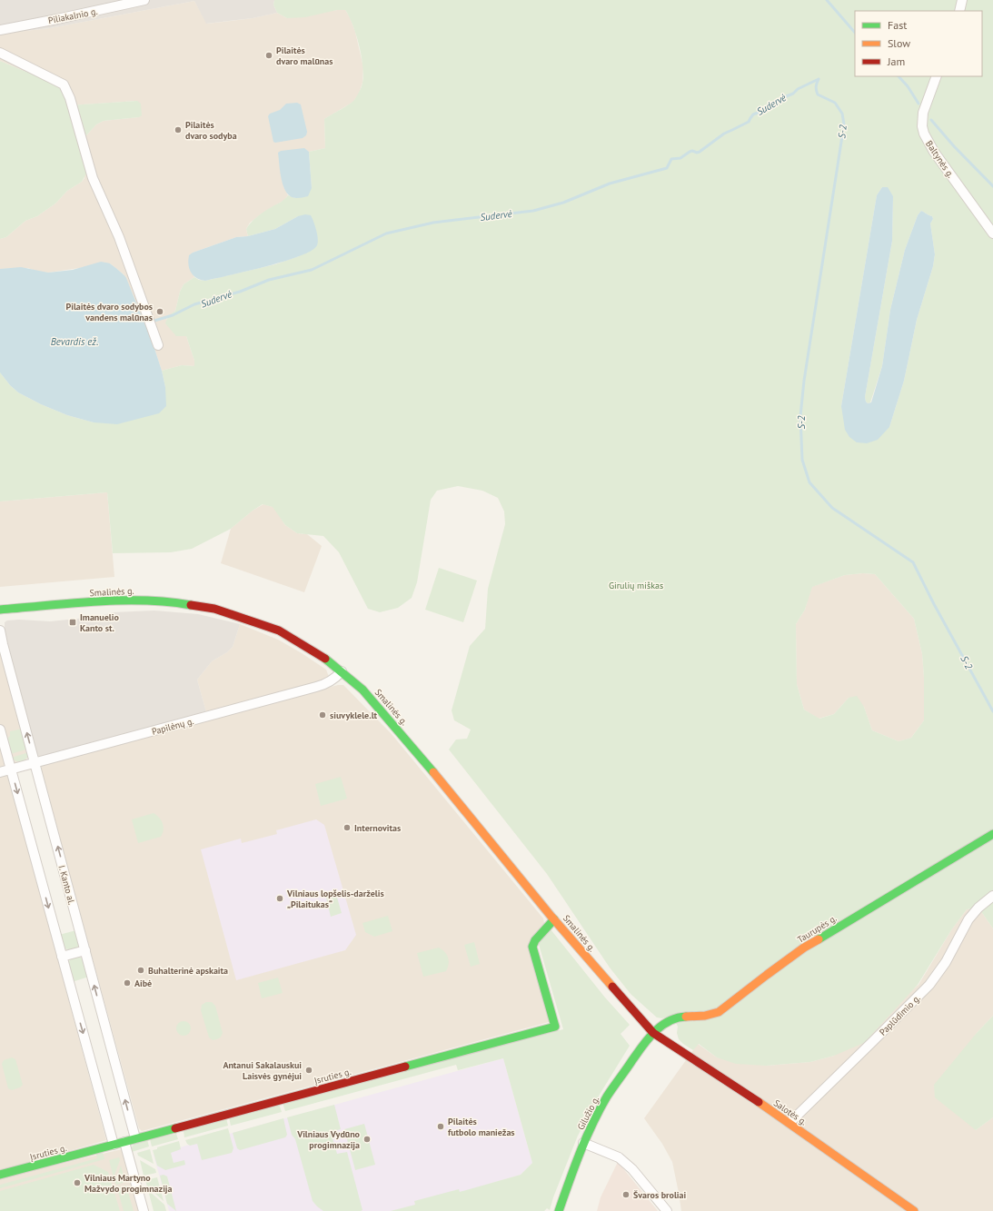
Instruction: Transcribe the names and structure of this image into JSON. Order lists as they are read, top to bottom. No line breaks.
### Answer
{"streets":{"street":["Piliakalnio g.","Baltynės g.","Smalinės g.","Papilėnų g.","I. Kanto al.","Taurupės g.","Paplūdimio g.","Įsruties g.","Salotės g.","Gilužio g."]},"crossings":[["Smalinės g.","Papilėnų g."],["Smalinės g.","Taurupės g."],["Smalinės g.","Įsruties g."],["Smalinės g.","Salotės g."],["Smalinės g.","Gilužio g."],["Papilėnų g.","I. Kanto al."],["I. Kanto al.","Įsruties g."],["Taurupės g.","Salotės g."],["Taurupės g.","Gilužio g."],["Paplūdimio g.","Salotės g."],["Salotės g.","Gilužio g."]],"water":["Sudervė","S-2","Bevardis ež."],"parks":["Girulių miškas"],"places":{"other":["Pilaitės dvaro malūnas","Pilaitės dvaro sodyba","Pilaitės dvaro sodybos vandens malūnas","siuvyklele.lt","Internovitas","Vilniaus lopšelis-darželis „Pilaitukas“","Buhalterinė apskaita","Aibė","Antanui Sakalauskui Laisvės gynėjui","Pilaitės futbolo maniežas","Vilniaus Vydūno progimnazija","Vilniaus Martyno Mažvydo progimnazija","Švaros broliai"],"transit":["Imanuelio Kanto st."]},"legend":["Fast","Slow","Jam"]}
